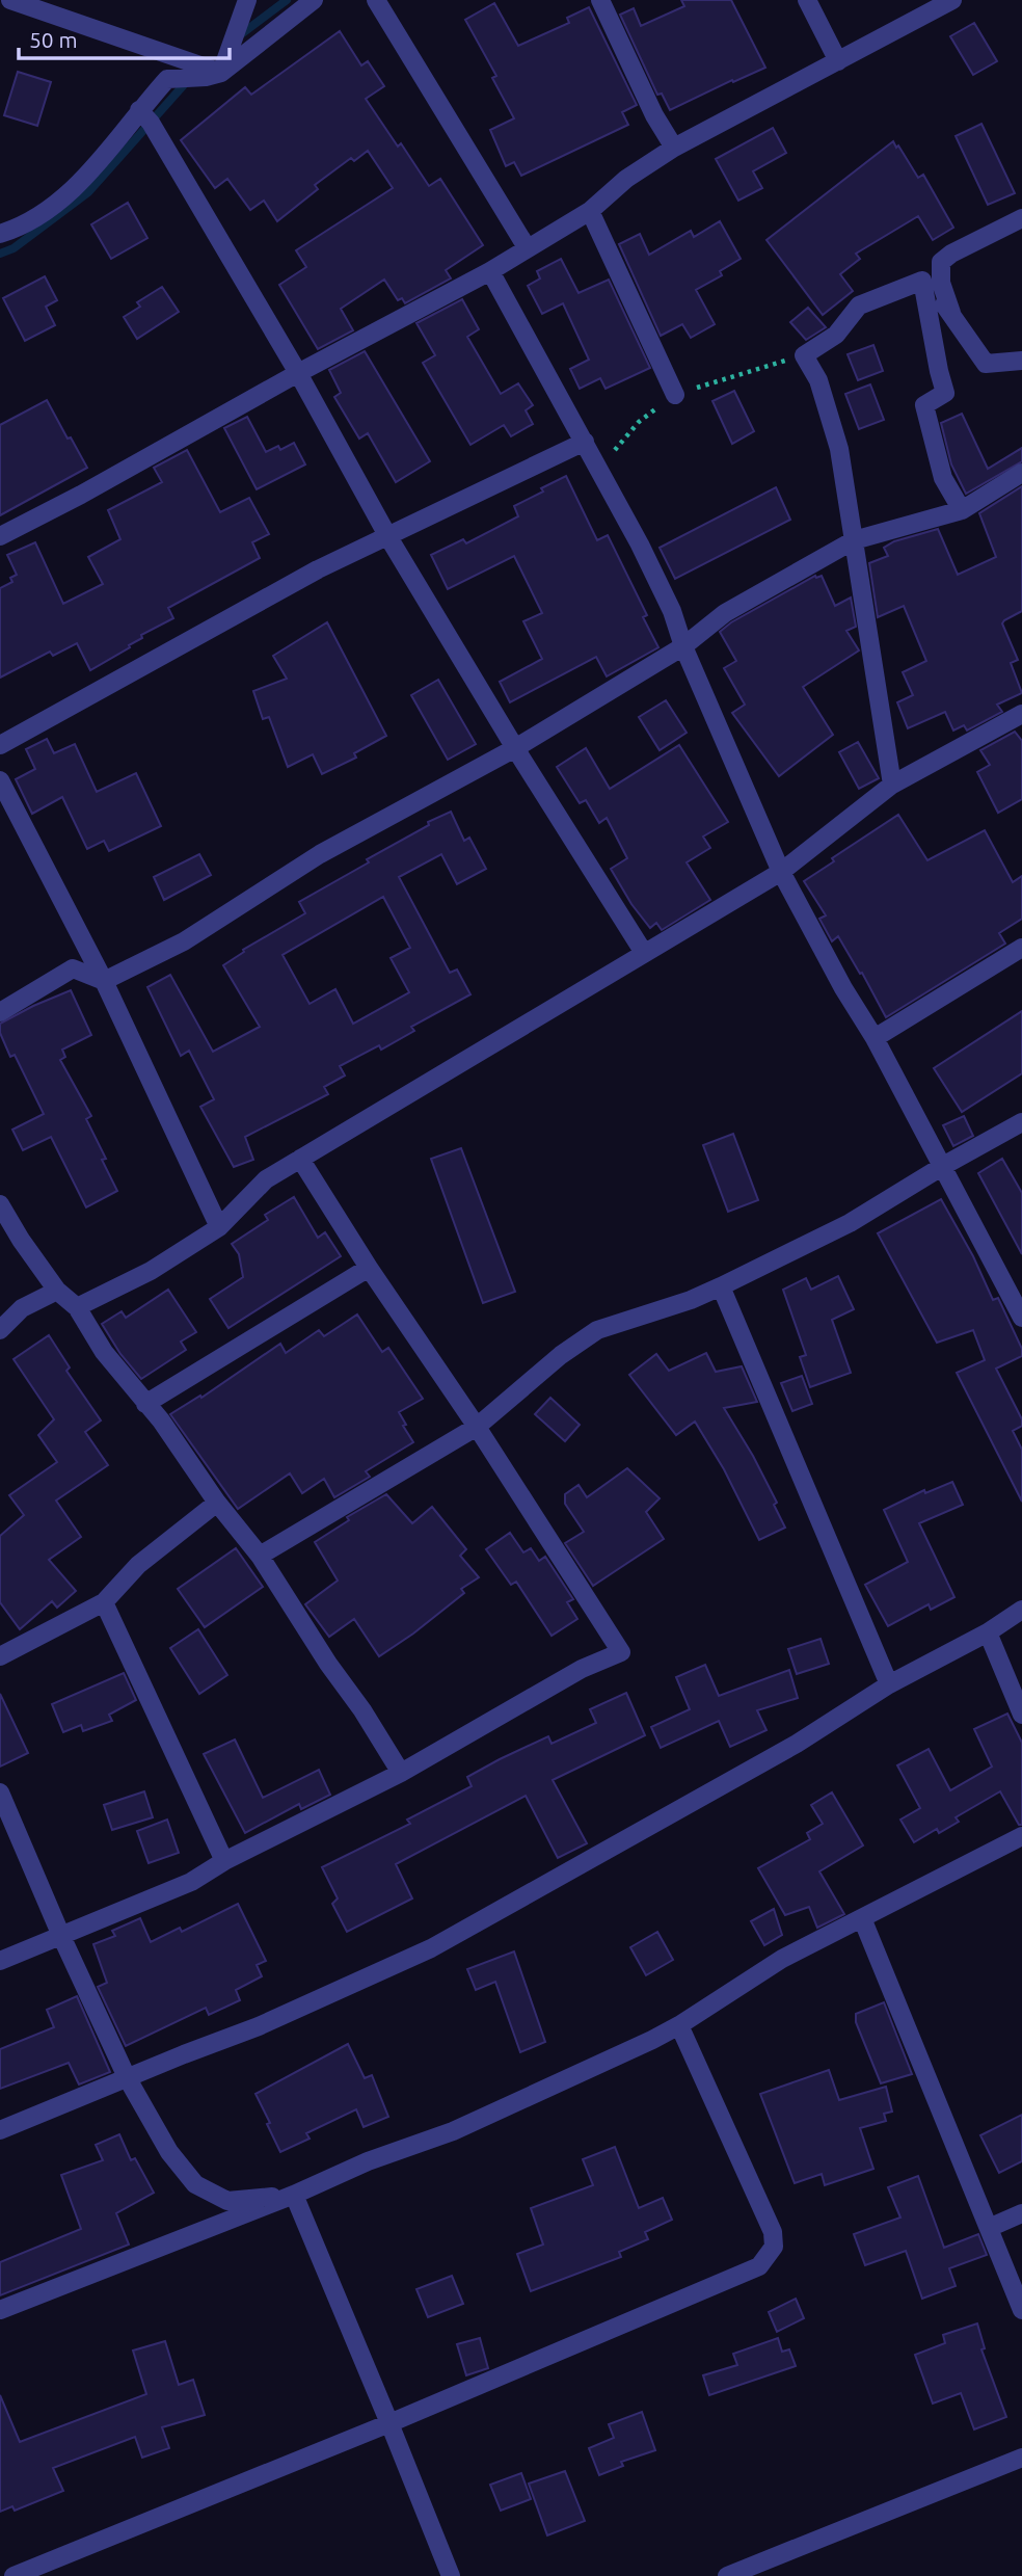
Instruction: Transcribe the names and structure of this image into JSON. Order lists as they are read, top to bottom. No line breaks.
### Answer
{"scale_bar":"50 m"}
